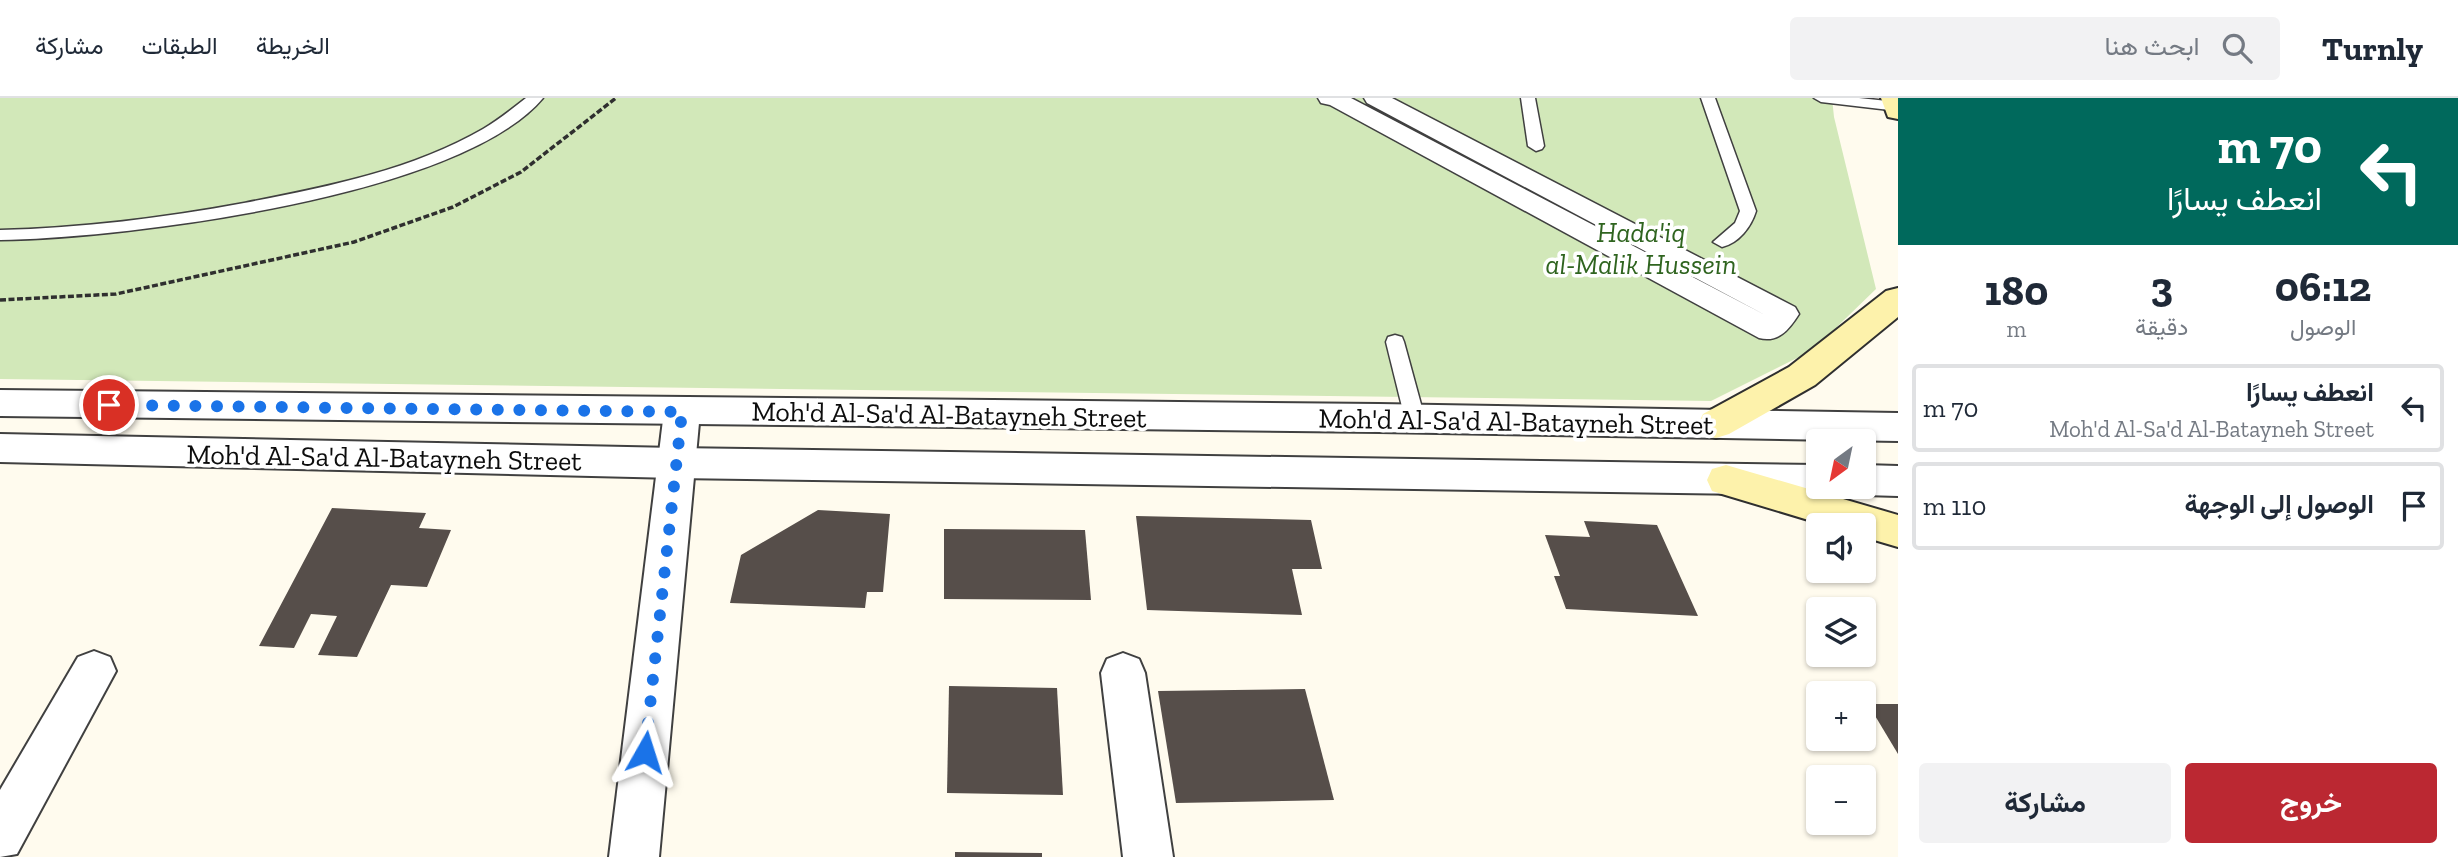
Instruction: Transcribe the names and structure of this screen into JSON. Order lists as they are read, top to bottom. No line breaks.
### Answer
{"streets":{"street":["Moh'd Al-Sa'd Al-Batayneh Street"]},"parks":["Hada'iq al-Malik Hussein"],"north":"bottom left","page":{"header":"Turnly","search":"ابحث هنا","nav":["الخريطة","الطبقات","مشاركة"],"turn":["70 m","انعطف يسارًا"],"eta":["06:12","الوصول","3","دقيقة","180","m"],"list":[{"name":"انعطف يسارًا","note":"Moh'd Al-Sa'd Al-Batayneh Street","value":"70 m"},{"name":"الوصول إلى الوجهة","value":"110 m"}],"map_buttons":["+","−"],"buttons":["خروج","مشاركة"]}}
